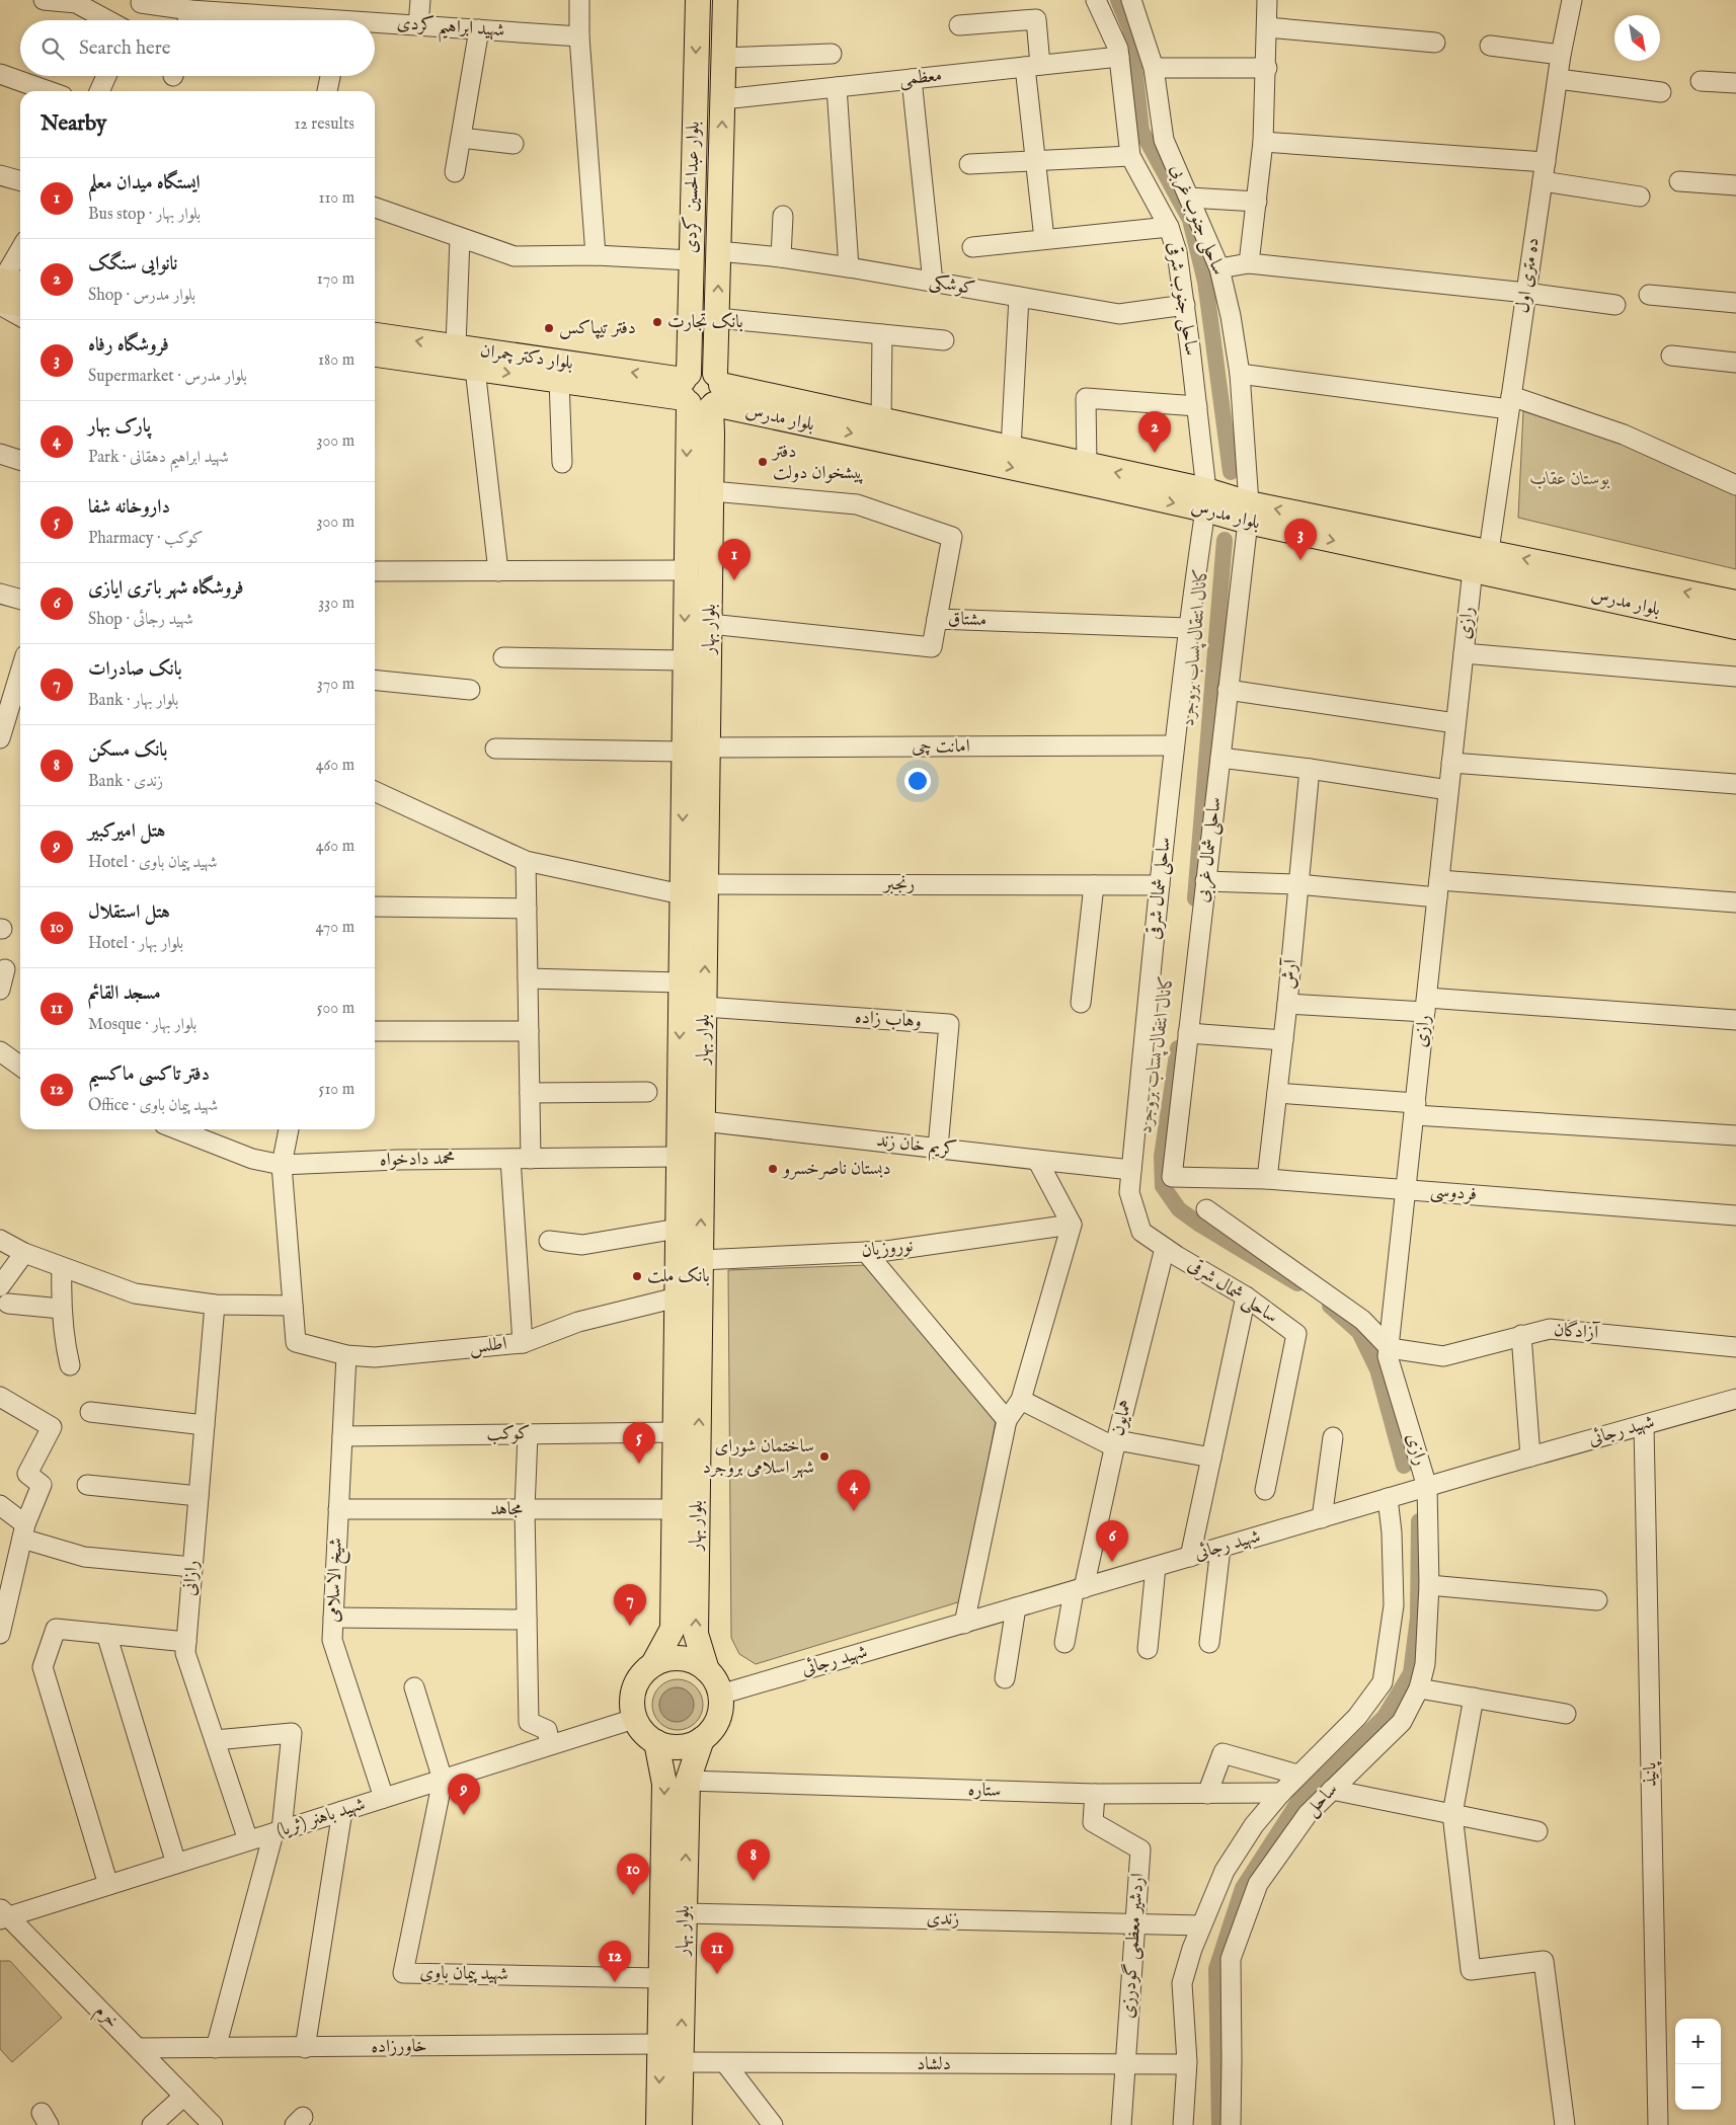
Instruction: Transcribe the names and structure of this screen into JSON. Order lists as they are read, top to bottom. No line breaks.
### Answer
{"streets":{"main road":["بلوار عبدالحسین کردی","بلوار دکتر چمران","بلوار مدرس","بلوار بهار"],"street":["شهید ابراهیم کردی","معظمی","ساحلی جنوب غربی","ده متری اول","کوشکی","ساحلی جنوب شرقی","مشتاق","رازی","امانت چی","ساحلی شمال غربی","رنجبر","ساحلی شمال شرقی","آرش","وهاب زاده","کریم خان زند","محمد دادخواه","فردوسی","نوروزیان","آزادگان","اطلس","همایون","شهید رجائی","کوکب","مجاهد","رازانی","شیخ الاسلامی","پانیذ","ستاره","ساحل","شهید باهنر (ثریا)","زندی","اردشیر معظمی گودرزی","شهید پیمان باوی","خرم","خاورزاده","دلشاد"]},"crossings":[["معظمی","بلوار عبدالحسین کردی"],["معظمی","ساحلی جنوب شرقی"],["بلوار عبدالحسین کردی","کوشکی"],["بلوار عبدالحسین کردی","بلوار دکتر چمران"],["بلوار عبدالحسین کردی","بلوار مدرس"],["بلوار عبدالحسین کردی","بلوار بهار"],["ساحلی جنوب غربی","بلوار مدرس"],["ساحلی جنوب غربی","ساحلی شمال غربی"],["ده متری اول","بلوار مدرس"],["کوشکی","ساحلی جنوب شرقی"],["ساحلی جنوب شرقی","بلوار مدرس"],["ساحلی جنوب شرقی","ساحلی شمال شرقی"],["بلوار دکتر چمران","بلوار مدرس"],["بلوار دکتر چمران","بلوار بهار"],["بلوار مدرس","رازی"],["بلوار مدرس","بلوار بهار"],["بلوار مدرس","ساحلی شمال غربی"],["بلوار مدرس","ساحلی شمال شرقی"],["مشتاق","بلوار بهار"],["مشتاق","ساحلی شمال شرقی"],["رازی","فردوسی"],["رازی","آزادگان"],["رازی","شهید رجائی"],["رازی","ساحل"],["بلوار بهار","امانت چی"],["بلوار بهار","رنجبر"],["بلوار بهار","وهاب زاده"],["بلوار بهار","کریم خان زند"],["بلوار بهار","محمد دادخواه"],["بلوار بهار","نوروزیان"],["بلوار بهار","اطلس"],["بلوار بهار","شهید رجائی"],["بلوار بهار","کوکب"],["بلوار بهار","مجاهد"],["بلوار بهار","ستاره"],["بلوار بهار","شهید باهنر (ثریا)"],["بلوار بهار","زندی"],["بلوار بهار","شهید پیمان باوی"],["بلوار بهار","خاورزاده"],["بلوار بهار","دلشاد"],["امانت چی","ساحلی شمال شرقی"],["ساحلی شمال غربی","فردوسی"],["رنجبر","ساحلی شمال شرقی"],["ساحلی شمال شرقی","کریم خان زند"],["ساحلی شمال شرقی","همایون"],["آرش","فردوسی"],["وهاب زاده","کریم خان زند"],["اطلس","شیخ الاسلامی"],["همایون","شهید رجائی"],["شهید رجائی","پانیذ"],["شهید رجائی","ساحل"],["شهید رجائی","شهید باهنر (ثریا)"],["کوکب","شیخ الاسلامی"],["مجاهد","شیخ الاسلامی"],["رازانی","شهید باهنر (ثریا)"],["شیخ الاسلامی","شهید باهنر (ثریا)"],["ستاره","ساحل"],["ستاره","اردشیر معظمی گودرزی"],["ساحل","زندی"],["ساحل","دلشاد"],["شهید باهنر (ثریا)","شهید پیمان باوی"],["شهید باهنر (ثریا)","خرم"],["زندی","اردشیر معظمی گودرزی"],["اردشیر معظمی گودرزی","دلشاد"],["خرم","خاورزاده"]],"water":["کانال انتقال پساب بروجرد"],"parks":["بوستان عقاب"],"places":["بانک تجارت","دفتر تیپاکس","دفتر پیشخوان دولت","دبستان ناصرخسرو","بانک ملت","ساختمان شورای شهر اسلامی بروجرد"],"north":"bottom right","page":{"search":"Search here","heading":["Nearby","12 results"],"list":[{"mark":"1","name":"ایستگاه میدان معلم","note":"Bus stop · بلوار بهار","value":"110 m"},{"mark":"2","name":"نانوایی سنگک","note":"Shop · بلوار مدرس","value":"170 m"},{"mark":"3","name":"فروشگاه رفاه","note":"Supermarket · بلوار مدرس","value":"180 m"},{"mark":"4","name":"پارک بهار","note":"Park · شهید ابراهیم دهقانی","value":"300 m"},{"mark":"5","name":"داروخانه شفا","note":"Pharmacy · کوکب","value":"300 m"},{"mark":"6","name":"فروشگاه شهر باتری ایازی","note":"Shop · شهید رجائی","value":"330 m"},{"mark":"7","name":"بانک صادرات","note":"Bank · بلوار بهار","value":"370 m"},{"mark":"8","name":"بانک مسکن","note":"Bank · زندی","value":"460 m"},{"mark":"9","name":"هتل امیرکبیر","note":"Hotel · شهید پیمان باوی","value":"460 m"},{"mark":"10","name":"هتل استقلال","note":"Hotel · بلوار بهار","value":"470 m"},{"mark":"11","name":"مسجد القائم","note":"Mosque · بلوار بهار","value":"500 m"},{"mark":"12","name":"دفتر تاکسی ماکسیم","note":"Office · شهید پیمان باوی","value":"510 m"}],"pins":["2","3","1","5","4","6","7","9","8","10","11","12"],"map_buttons":["+","−"]}}
